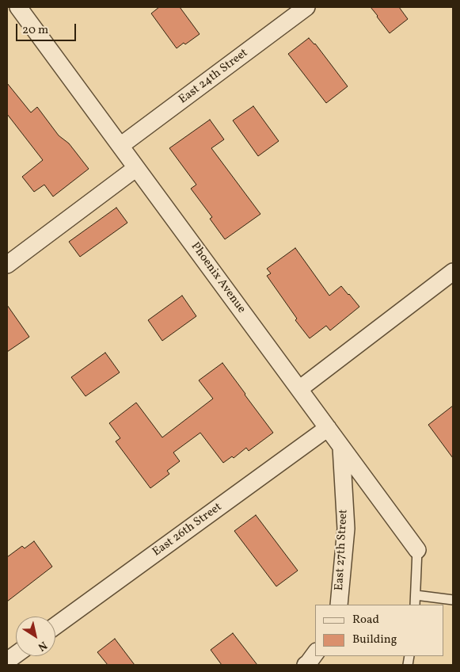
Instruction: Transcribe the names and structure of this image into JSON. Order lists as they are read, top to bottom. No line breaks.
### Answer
{"streets":{"street":["East 24th Street","Phoenix Avenue","East 26th Street","East 27th Street"]},"crossings":[["East 24th Street","Phoenix Avenue"],["Phoenix Avenue","East 26th Street"],["Phoenix Avenue","East 27th Street"]],"legend":["Road","Building"],"scale_bar":"20 m","north":"bottom right"}
